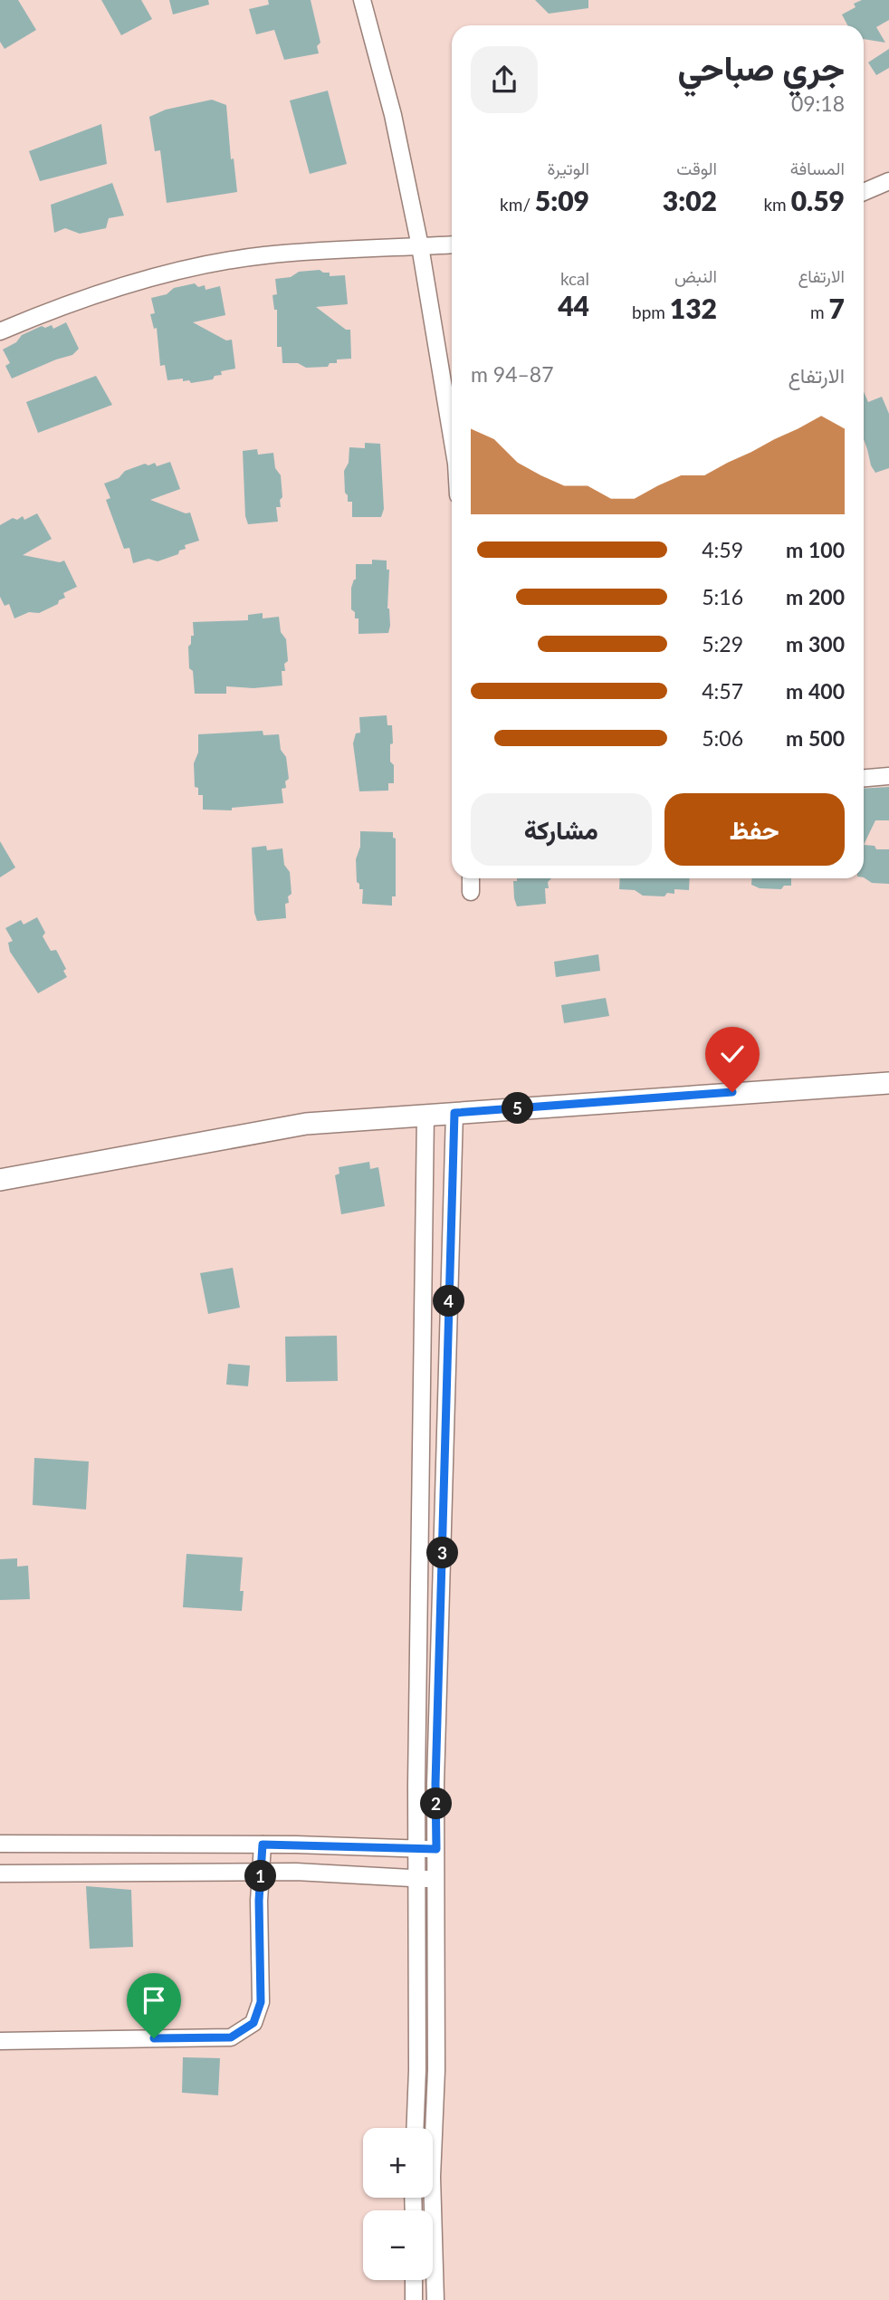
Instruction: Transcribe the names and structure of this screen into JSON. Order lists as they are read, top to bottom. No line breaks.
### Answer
{"page":{"heading":["جري صباحي","09:18"],"stats":[["المسافة","0.59 km"],["الوقت","3:02"],["الوتيرة","5:09 /km"],["الارتفاع","7 m"],["النبض","132 bpm"],["kcal","44"]],"chart":["الارتفاع","87–94 m"],"list":[{"name":"100 m","note":"4:59"},{"name":"200 m","note":"5:16"},{"name":"300 m","note":"5:29"},{"name":"400 m","note":"4:57"},{"name":"500 m","note":"5:06"}],"buttons":["حفظ","مشاركة"],"pins":["5","4","3","2","1"],"map_buttons":["+","−"]}}
